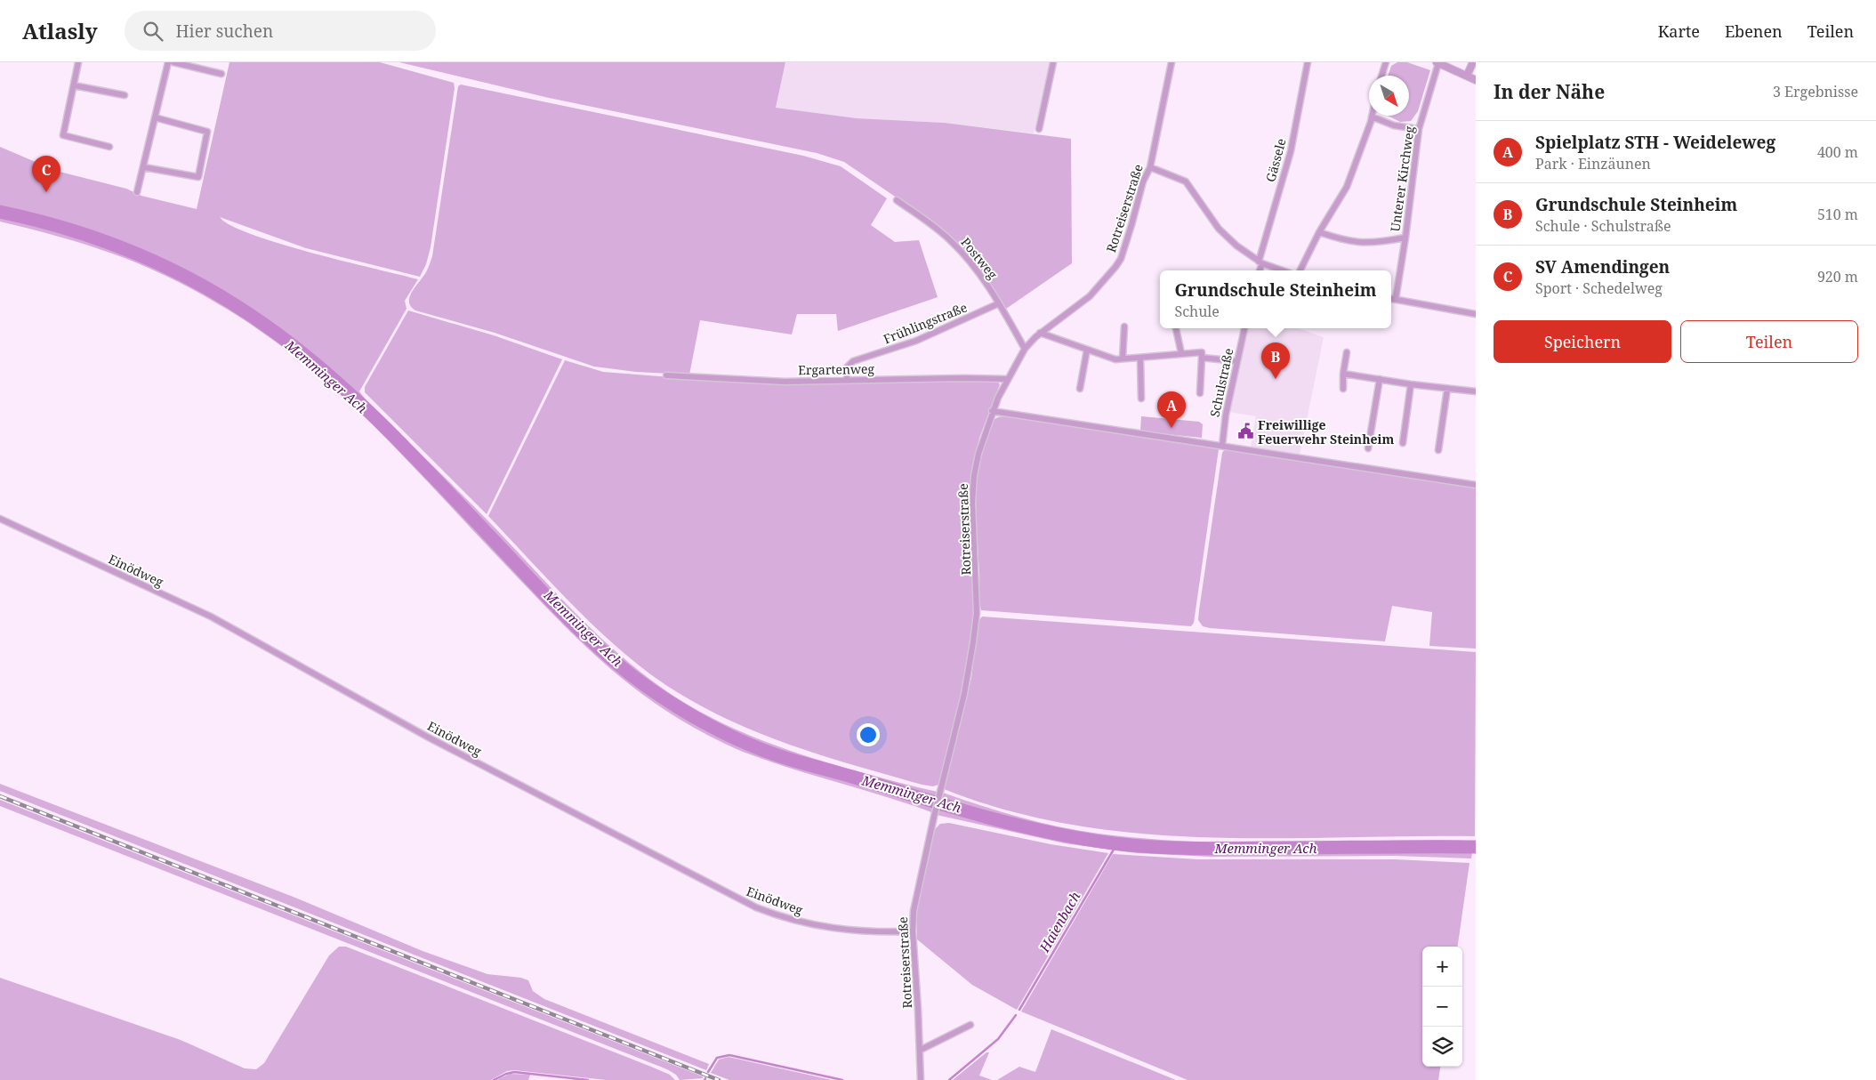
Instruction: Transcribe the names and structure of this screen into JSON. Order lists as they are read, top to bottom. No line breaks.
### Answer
{"streets":{"street":["Gässele","Unterer Kirchweg","Rotreiserstraße","Postweg","Frühlingstraße","Ergartenweg","Schulstraße","Einödweg"]},"crossings":[["Rotreiserstraße","Postweg"],["Rotreiserstraße","Ergartenweg"],["Rotreiserstraße","Einödweg"],["Postweg","Frühlingstraße"],["Frühlingstraße","Ergartenweg"]],"water":["Memminger Ach","Haienbach"],"places":{"public building":["Freiwillige Feuerwehr Steinheim"]},"north":"bottom right","page":{"header":"Atlasly","search":"Hier suchen","nav":["Karte","Ebenen","Teilen"],"heading":["In der Nähe","3 Ergebnisse"],"list":[{"mark":"A","name":"Spielplatz STH - Weideleweg","note":"Park · Einzäunen","value":"400 m"},{"mark":"B","name":"Grundschule Steinheim","note":"Schule · Schulstraße","value":"510 m"},{"mark":"C","name":"SV Amendingen","note":"Sport · Schedelweg","value":"920 m"}],"pins":["C","B","A"],"popup":["Grundschule Steinheim","Schule"],"buttons":["Speichern","Teilen"],"map_buttons":["+","−"]}}
